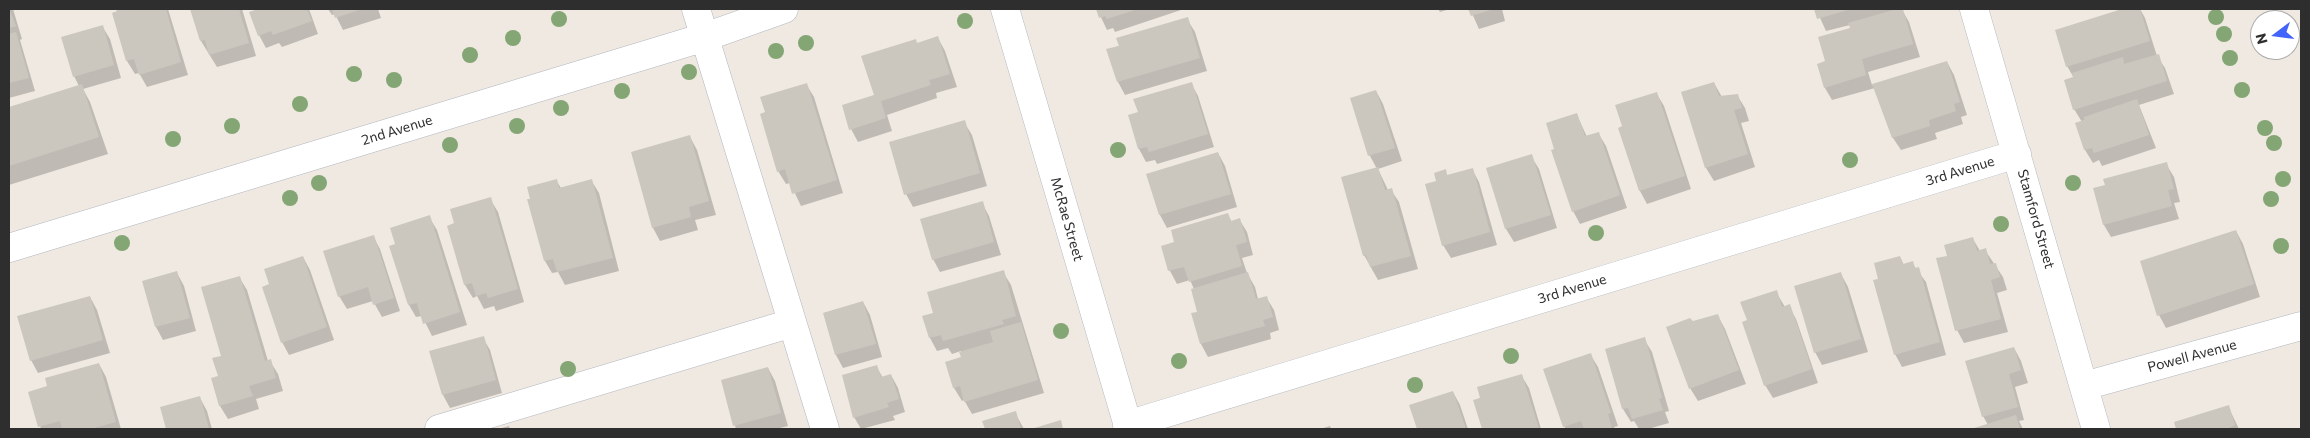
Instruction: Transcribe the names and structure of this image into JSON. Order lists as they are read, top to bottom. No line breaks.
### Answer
{"streets":{"street":["2nd Avenue","3rd Avenue","McRae Street","Stamford Street","Powell Avenue"]},"crossings":[["3rd Avenue","McRae Street"],["3rd Avenue","Stamford Street"],["Stamford Street","Powell Avenue"]],"north":"left"}
